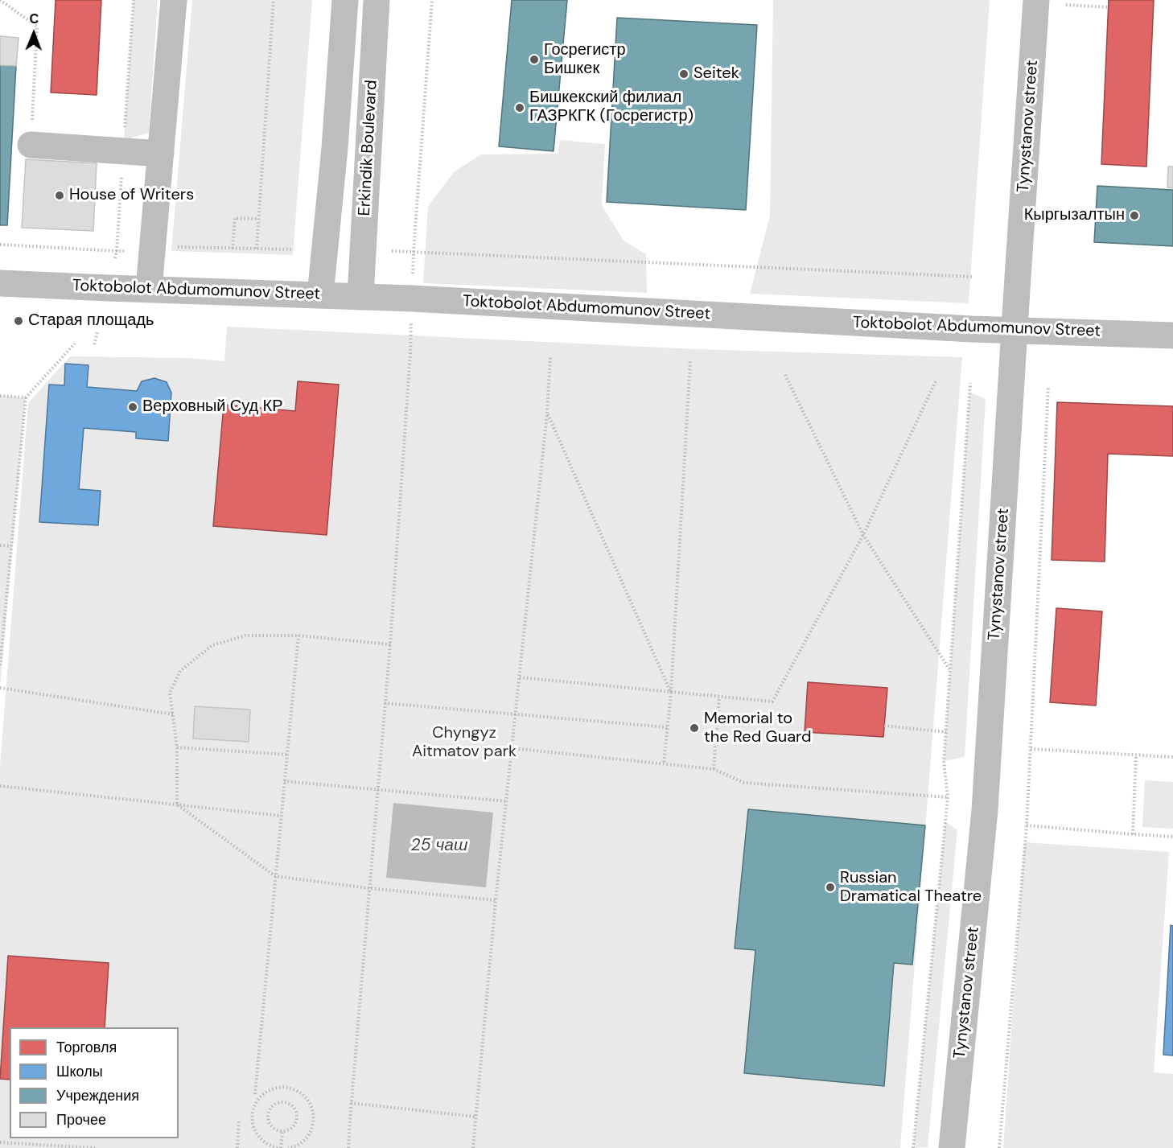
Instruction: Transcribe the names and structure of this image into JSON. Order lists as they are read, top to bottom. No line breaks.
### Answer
{"streets":{"street":["Tynystanov street","Erkindik Boulevard","Toktobolot Abdumomunov Street"]},"crossings":[["Tynystanov street","Toktobolot Abdumomunov Street"],["Erkindik Boulevard","Toktobolot Abdumomunov Street"]],"water":["25 чаш"],"parks":["Chyngyz Aitmatov park"],"places":["Госрегистр Бишкек","Seitek","Бишкекский филиал ГАЗРКГК (Госрегистр)","House of Writers","Кыргызалтын","Старая площадь","Верховный Суд КР","Memorial to the Red Guard","Russian Dramatical Theatre"],"legend":["Торговля","Школы","Учреждения","Прочее"],"north":"top"}
